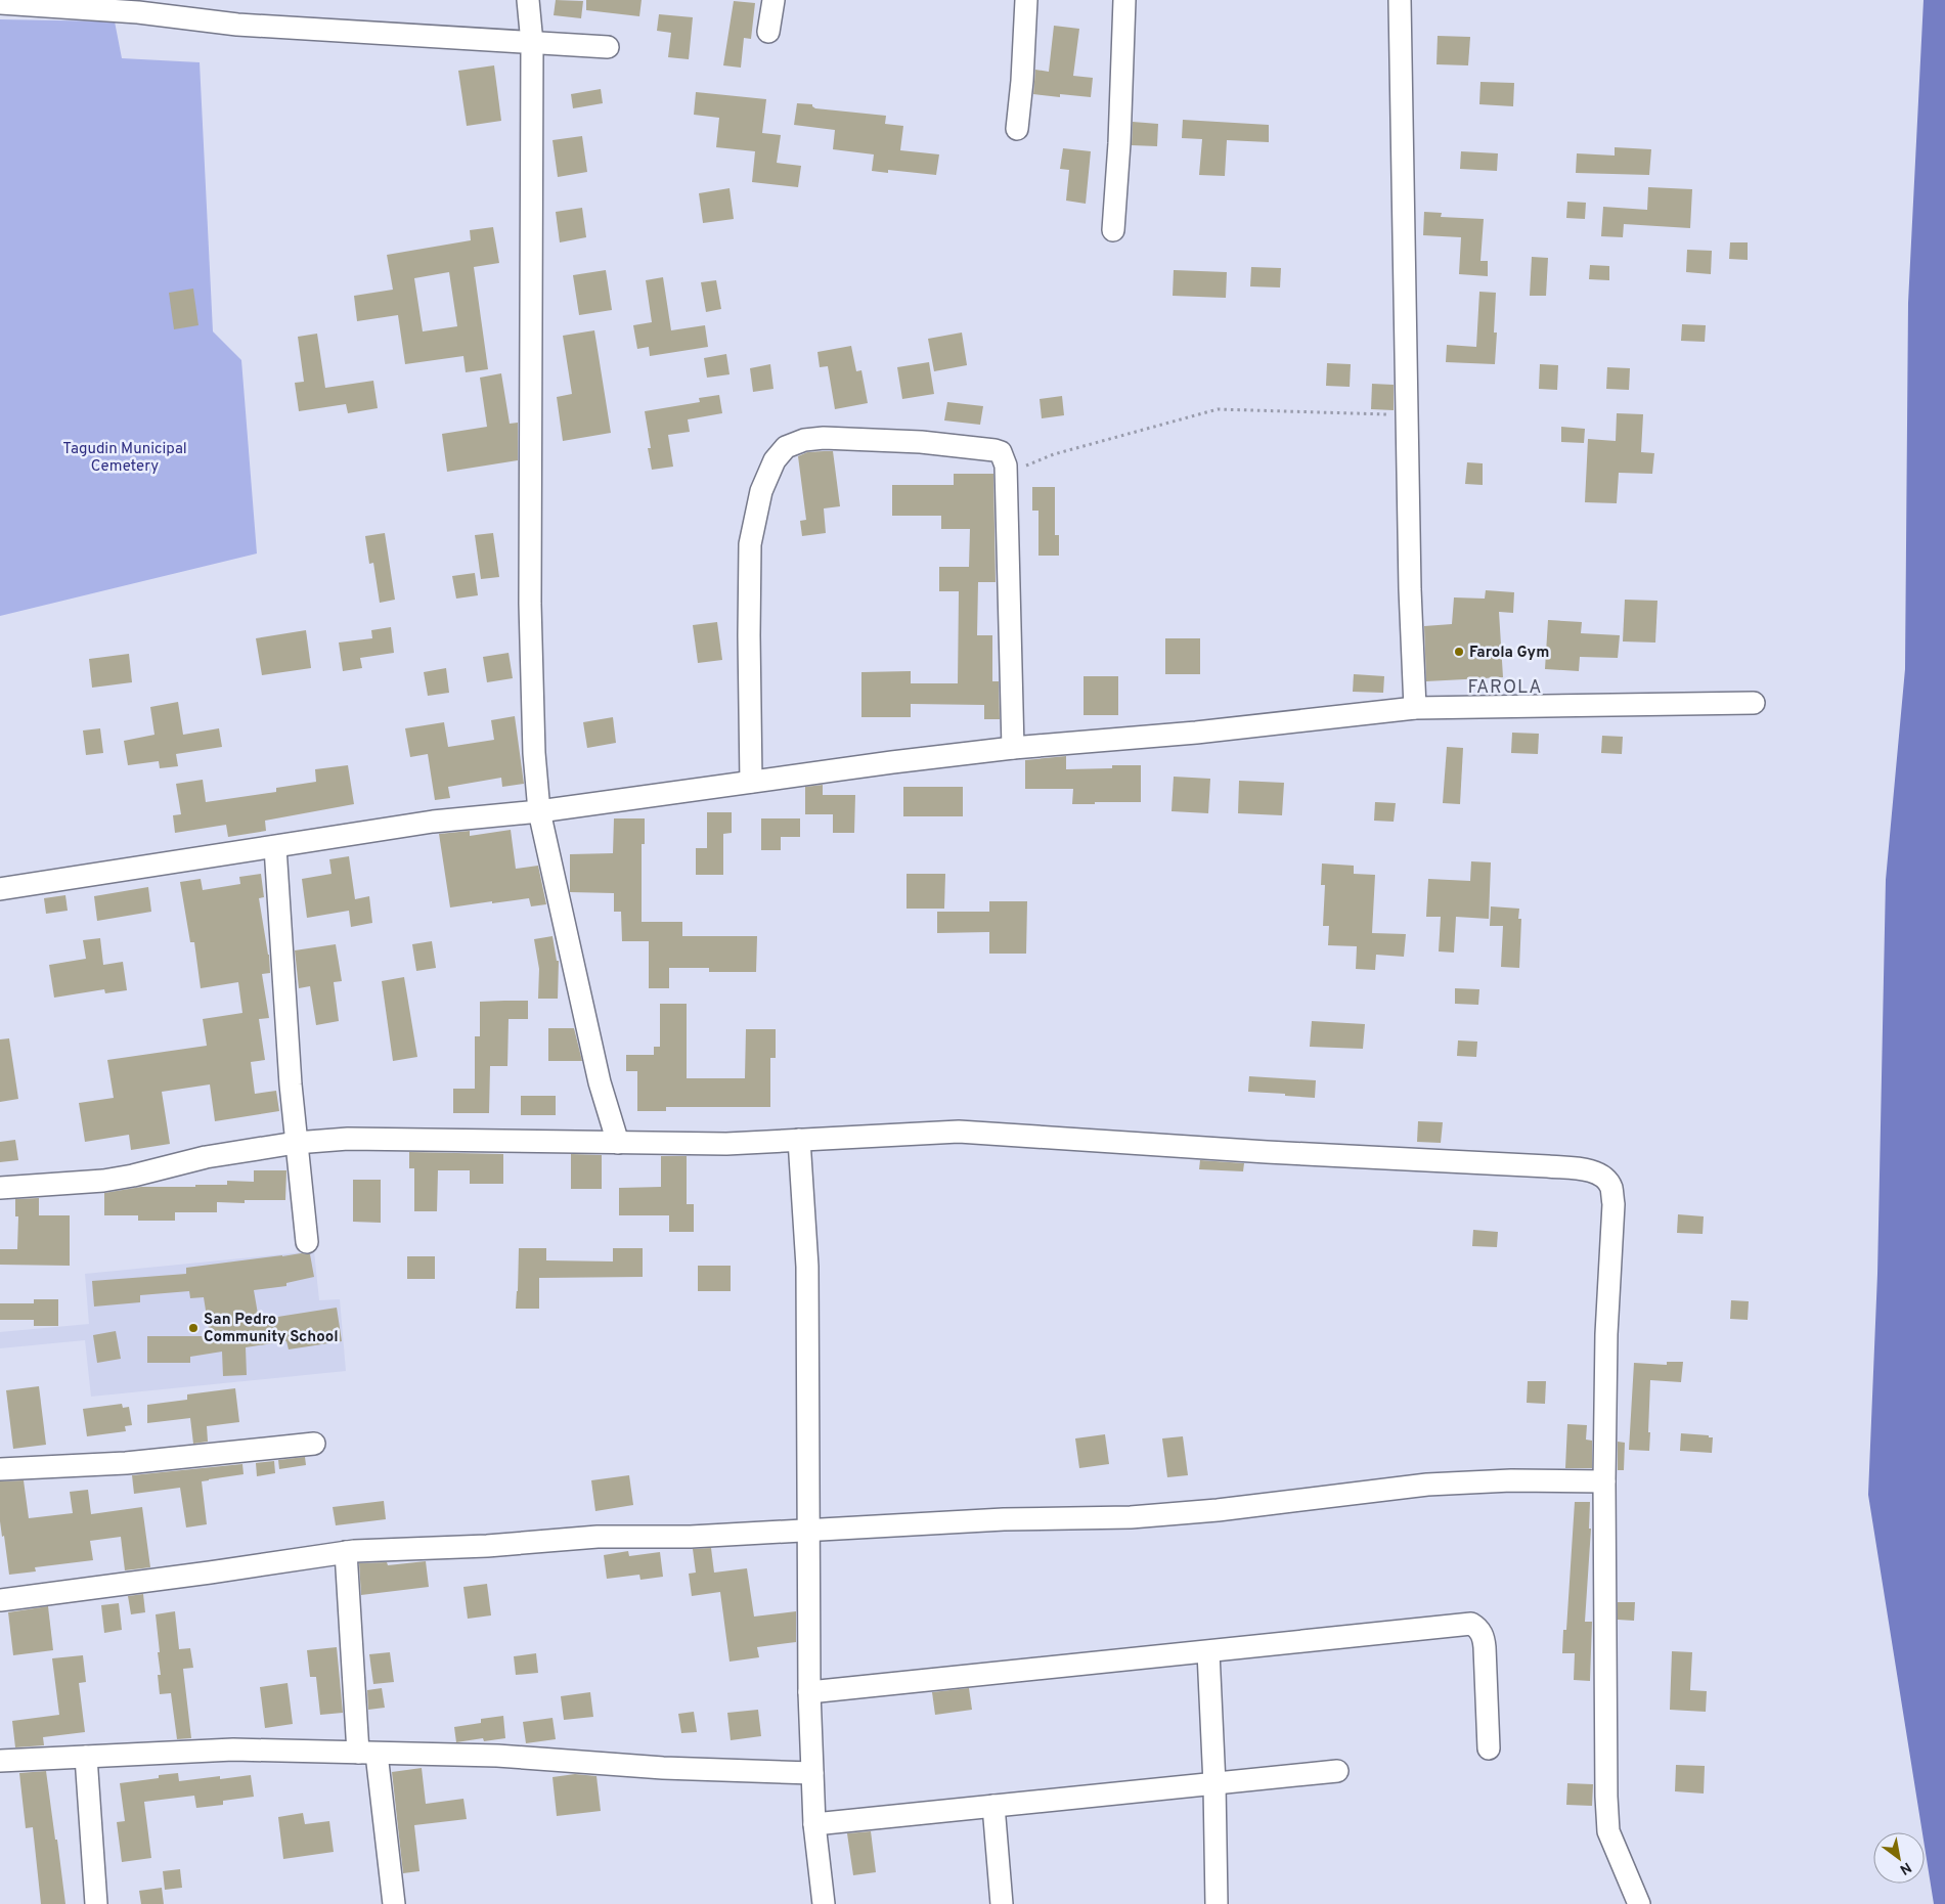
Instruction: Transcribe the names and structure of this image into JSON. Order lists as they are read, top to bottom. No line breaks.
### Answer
{"districts":["FAROLA"],"parks":["Tagudin Municipal Cemetery"],"places":["Farola Gym","San Pedro Community School"],"north":"bottom right"}
